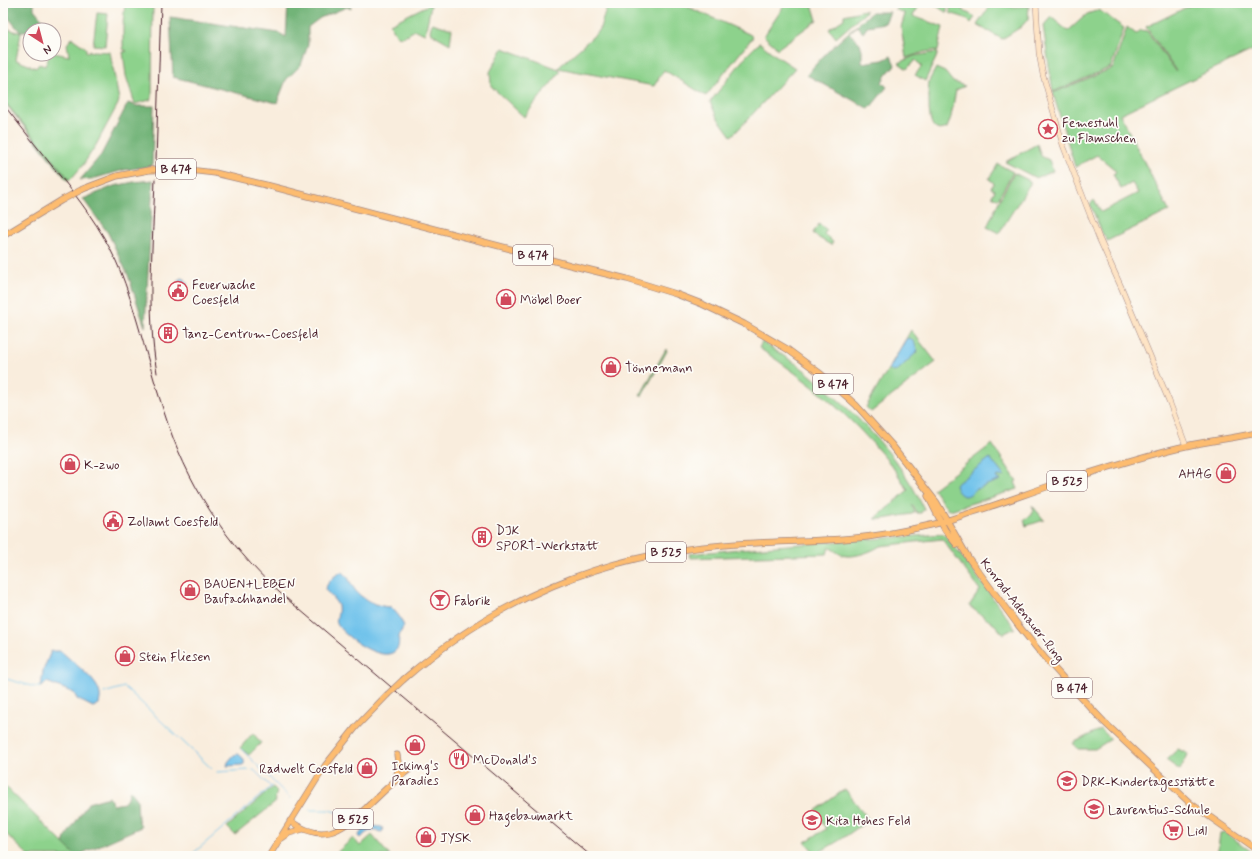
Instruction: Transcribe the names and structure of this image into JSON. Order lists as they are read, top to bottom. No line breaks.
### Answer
{"streets":{"main road":["B 474","B 525","Konrad-Adenauer-Ring"]},"crossings":[["B 474","B 525"],["B 474","Konrad-Adenauer-Ring"],["B 525","Konrad-Adenauer-Ring"]],"places":{"place":["Femestuhl zu Flamschen"],"public building":["Feuerwache Coesfeld","Zollamt Coesfeld"],"shop":["Möbel Boer","Tönnemann","K-zwo","AHAG","BAUEN+LEBEN Baufachhandel","Stein Fliesen","Icking's Paradies","Radwelt Coesfeld","Hagebaumarkt","JYSK"],"building":["Tanz-Centrum-Coesfeld","DJK SPORT-Werkstatt"],"bar":["Fabrik"],"restaurant":["McDonald's"],"school or university":["DRK-Kindertagesstätte","Laurentius-Schule","Kita Hohes Feld"],"supermarket":["Lidl"]},"north":"bottom right"}
